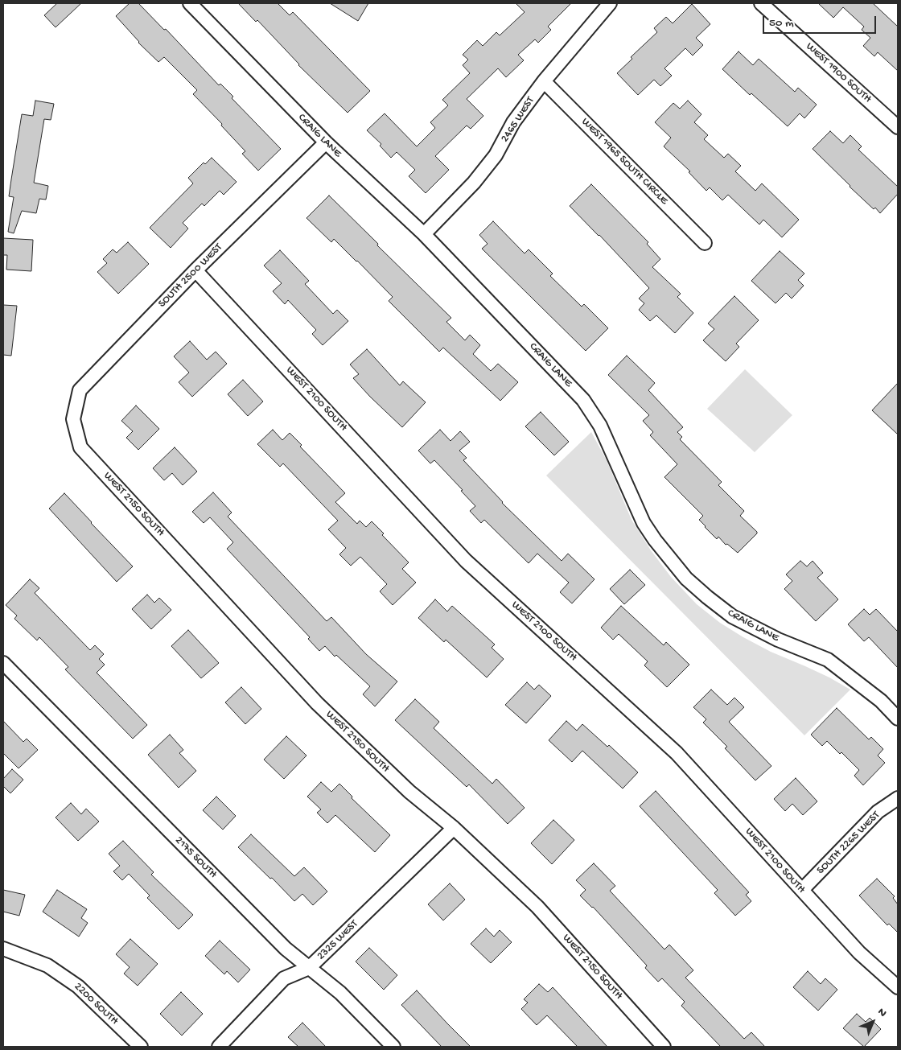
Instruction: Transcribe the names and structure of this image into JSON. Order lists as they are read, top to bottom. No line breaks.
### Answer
{"streets":{"street":["WEST 1900 SOUTH","2465 WEST","CRAIG LANE","WEST 1965 SOUTH CIRCLE","SOUTH 2500 WEST","WEST 2100 SOUTH","WEST 2150 SOUTH","SOUTH 2265 WEST","2175 SOUTH","2325 WEST","2200 SOUTH"]},"crossings":[["2465 WEST","CRAIG LANE"],["2465 WEST","WEST 1965 SOUTH CIRCLE"],["CRAIG LANE","SOUTH 2500 WEST"],["SOUTH 2500 WEST","WEST 2100 SOUTH"],["SOUTH 2500 WEST","WEST 2150 SOUTH"],["WEST 2100 SOUTH","SOUTH 2265 WEST"],["WEST 2150 SOUTH","2325 WEST"],["2175 SOUTH","2325 WEST"]],"scale_bar":"50 m","north":"top right"}
